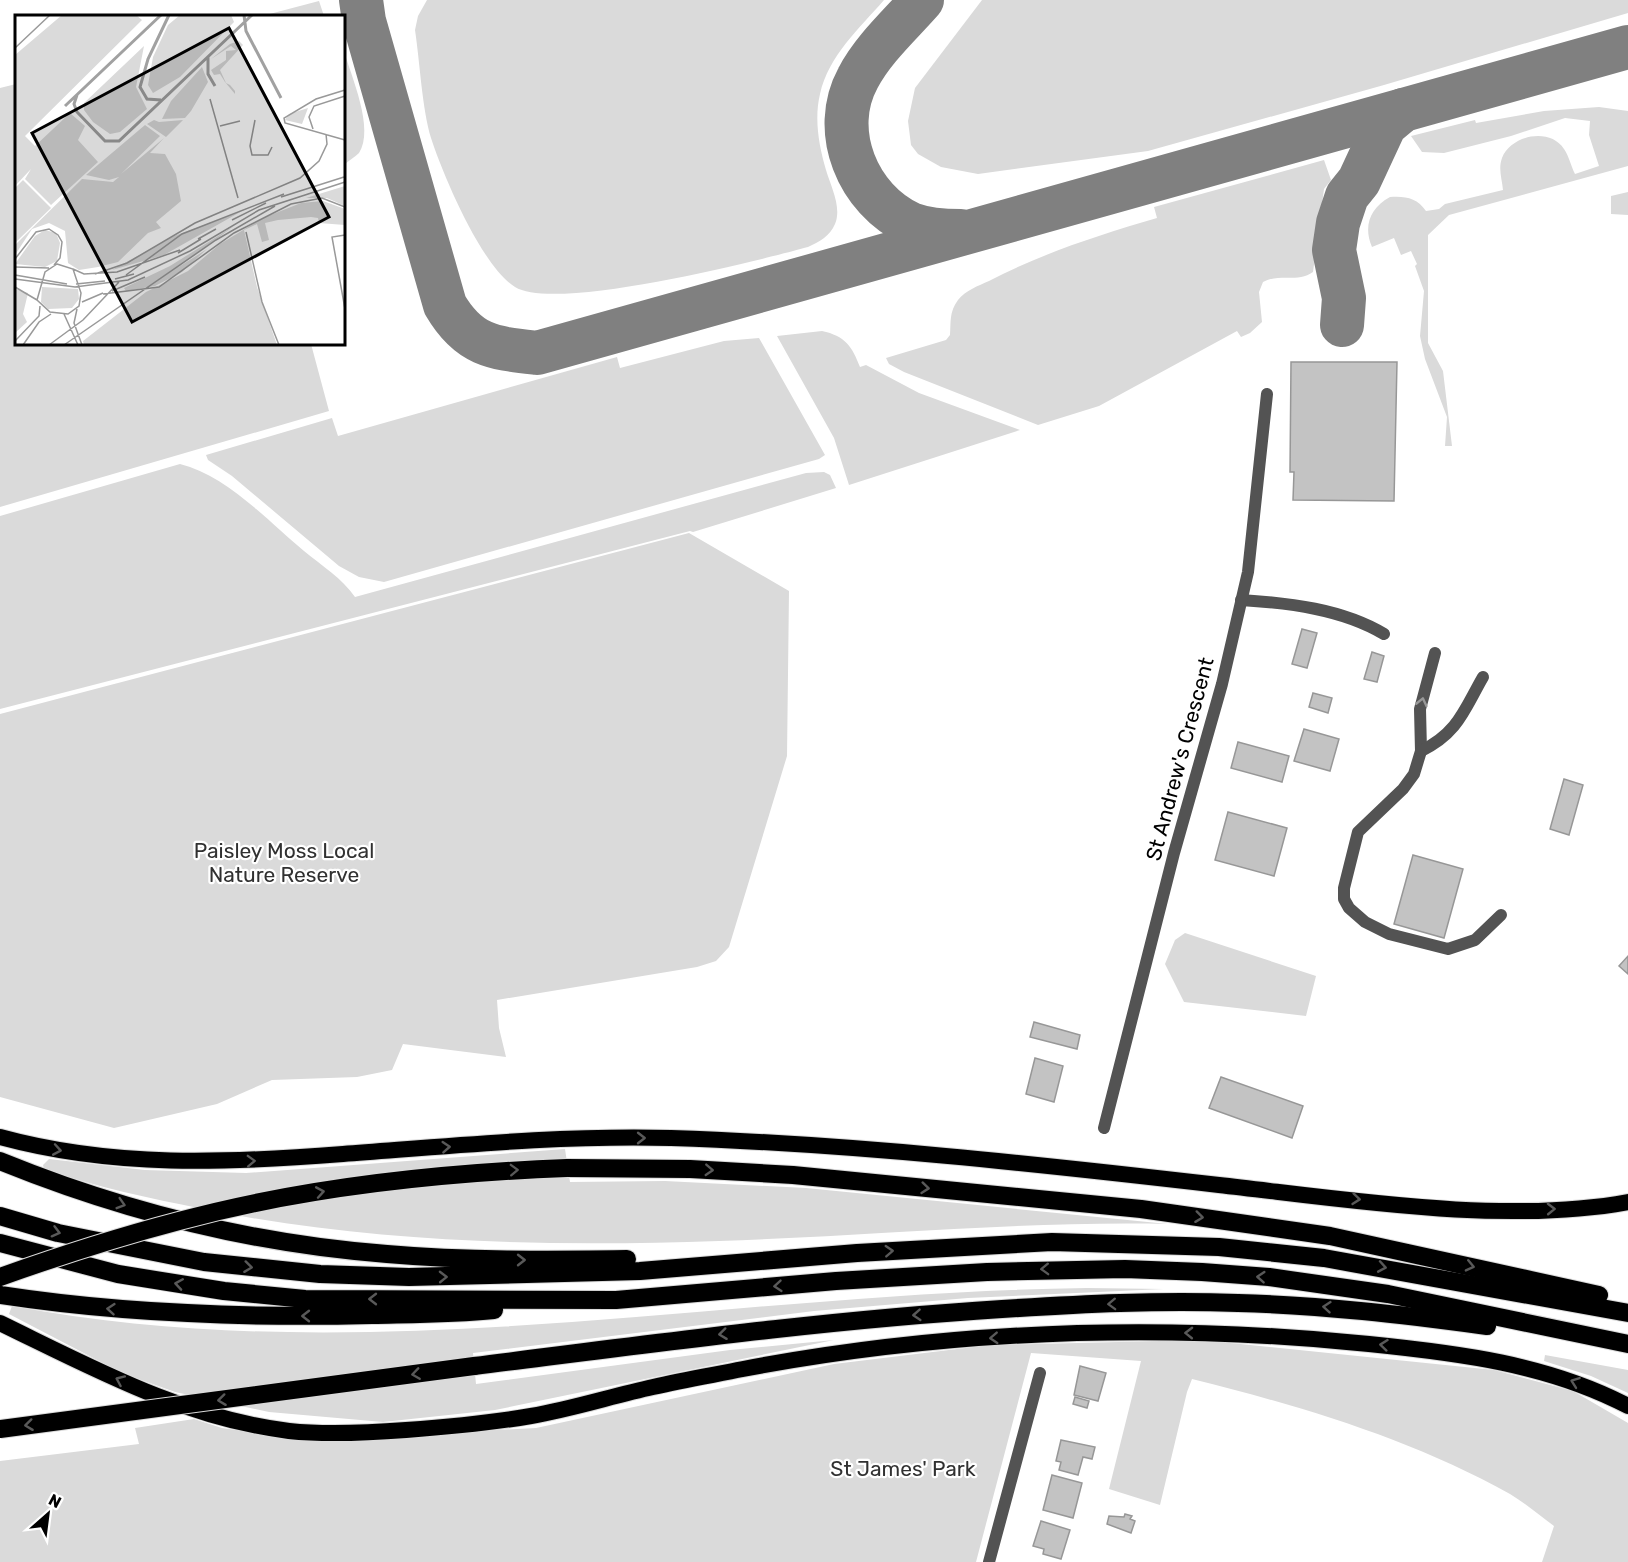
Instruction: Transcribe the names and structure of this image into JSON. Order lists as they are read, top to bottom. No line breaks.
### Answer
{"streets":{"street":["St Andrew's Crescent"]},"parks":["Paisley Moss Local Nature Reserve","St James' Park"],"north":"top right"}
